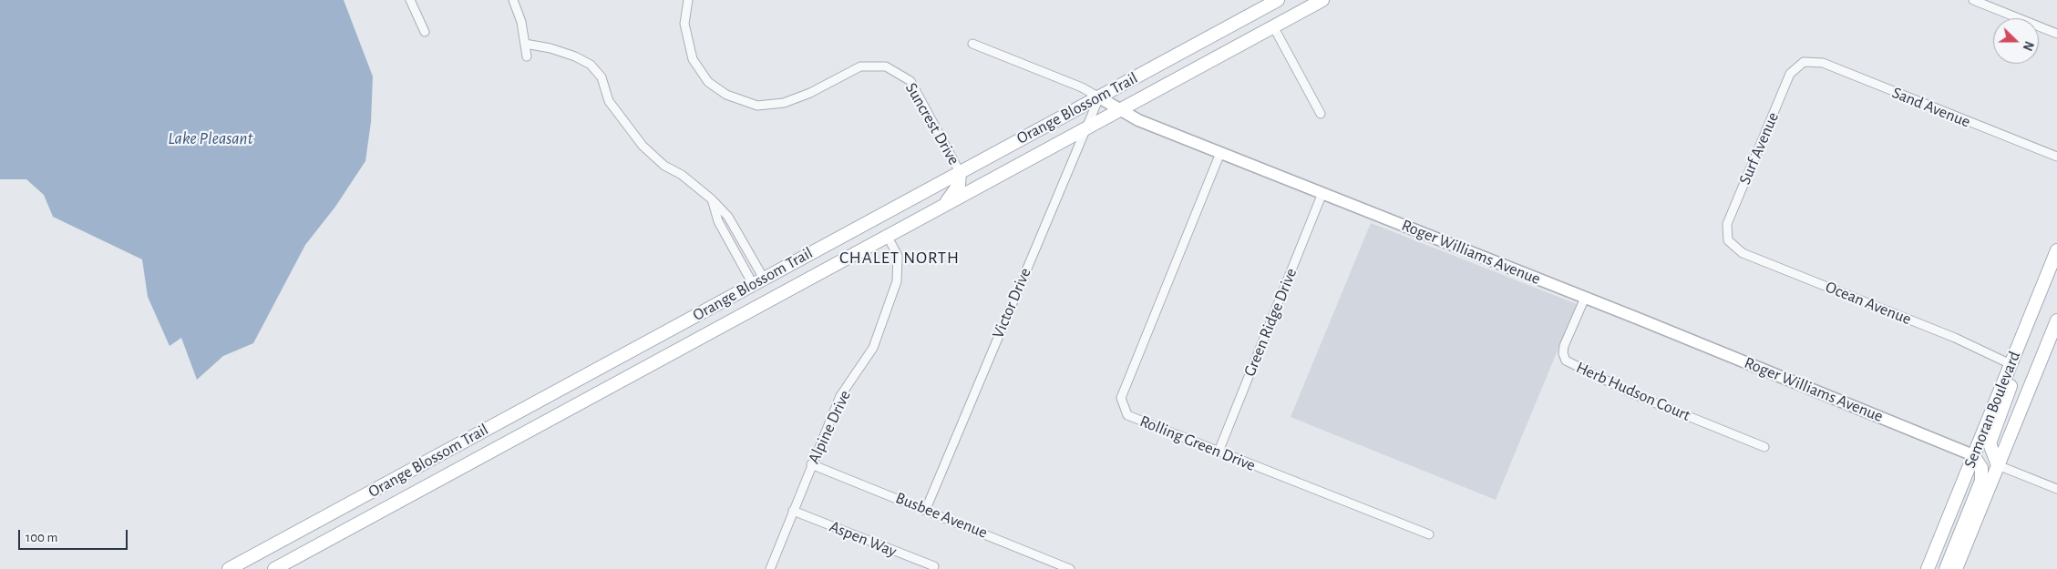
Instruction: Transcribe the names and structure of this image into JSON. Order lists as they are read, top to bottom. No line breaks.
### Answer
{"streets":{"main road":["Orange Blossom Trail","Semoran Boulevard"],"street":["Sand Avenue","Suncrest Drive","Surf Avenue","Roger Williams Avenue","Victor Drive","Ocean Avenue","Green Ridge Drive","Herb Hudson Court","Alpine Drive","Rolling Green Drive","Busbee Avenue","Aspen Way"]},"crossings":[["Sand Avenue","Surf Avenue"],["Orange Blossom Trail","Suncrest Drive"],["Orange Blossom Trail","Roger Williams Avenue"],["Orange Blossom Trail","Victor Drive"],["Orange Blossom Trail","Alpine Drive"],["Surf Avenue","Ocean Avenue"],["Roger Williams Avenue","Victor Drive"],["Roger Williams Avenue","Green Ridge Drive"],["Roger Williams Avenue","Herb Hudson Court"],["Roger Williams Avenue","Semoran Boulevard"],["Roger Williams Avenue","Rolling Green Drive"],["Victor Drive","Busbee Avenue"],["Ocean Avenue","Semoran Boulevard"],["Green Ridge Drive","Rolling Green Drive"],["Alpine Drive","Busbee Avenue"],["Alpine Drive","Aspen Way"]],"districts":["CHALET NORTH"],"water":["Lake Pleasant"],"scale_bar":"100 m","north":"right"}
